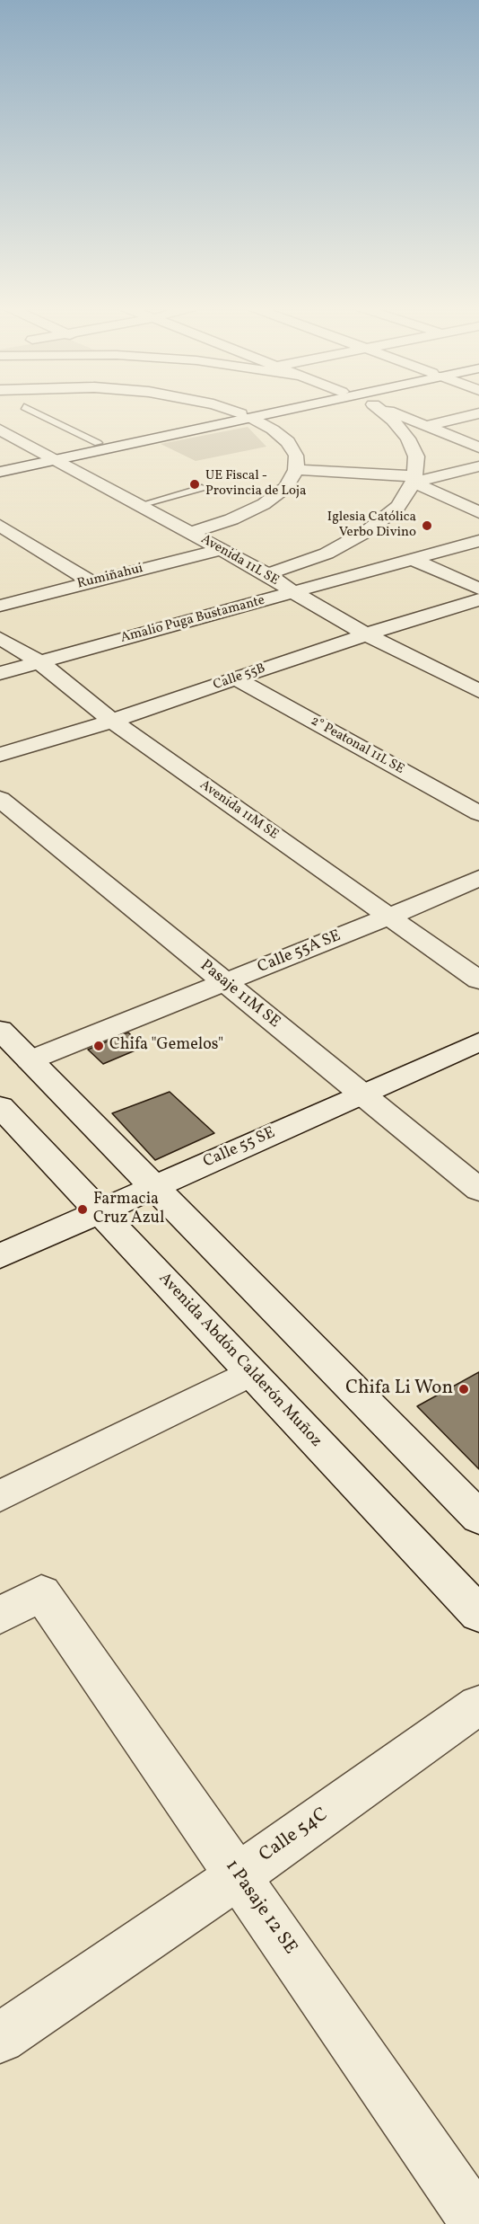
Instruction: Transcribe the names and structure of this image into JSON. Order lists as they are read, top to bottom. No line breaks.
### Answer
{"streets":{"street":["Avenida 11L SE","Rumiñahui","Amalio Puga Bustamante","Calle 55B","2° Peatonal 11L SE","Avenida 11M SE","Calle 55A SE","Pasaje 11M SE","Calle 55 SE","Avenida Abdón Calderón Muñoz","Calle 54C","1 Pasaje 12 SE"]},"crossings":[["Avenida 11L SE","Rumiñahui"],["Avenida 11L SE","Amalio Puga Bustamante"],["Avenida 11L SE","Calle 55B"],["Amalio Puga Bustamante","Avenida 11M SE"],["Calle 55B","2° Peatonal 11L SE"],["Calle 55B","Avenida 11M SE"],["Avenida 11M SE","Calle 55A SE"],["Calle 55A SE","Pasaje 11M SE"],["Pasaje 11M SE","Calle 55 SE"],["Calle 55 SE","Avenida Abdón Calderón Muñoz"],["Calle 54C","1 Pasaje 12 SE"]],"places":["UE Fiscal - Provincia de Loja","Iglesia Católica Verbo Divino","Chifa \"Gemelos\"","Farmacia Cruz Azul","Chifa Li Won"]}
